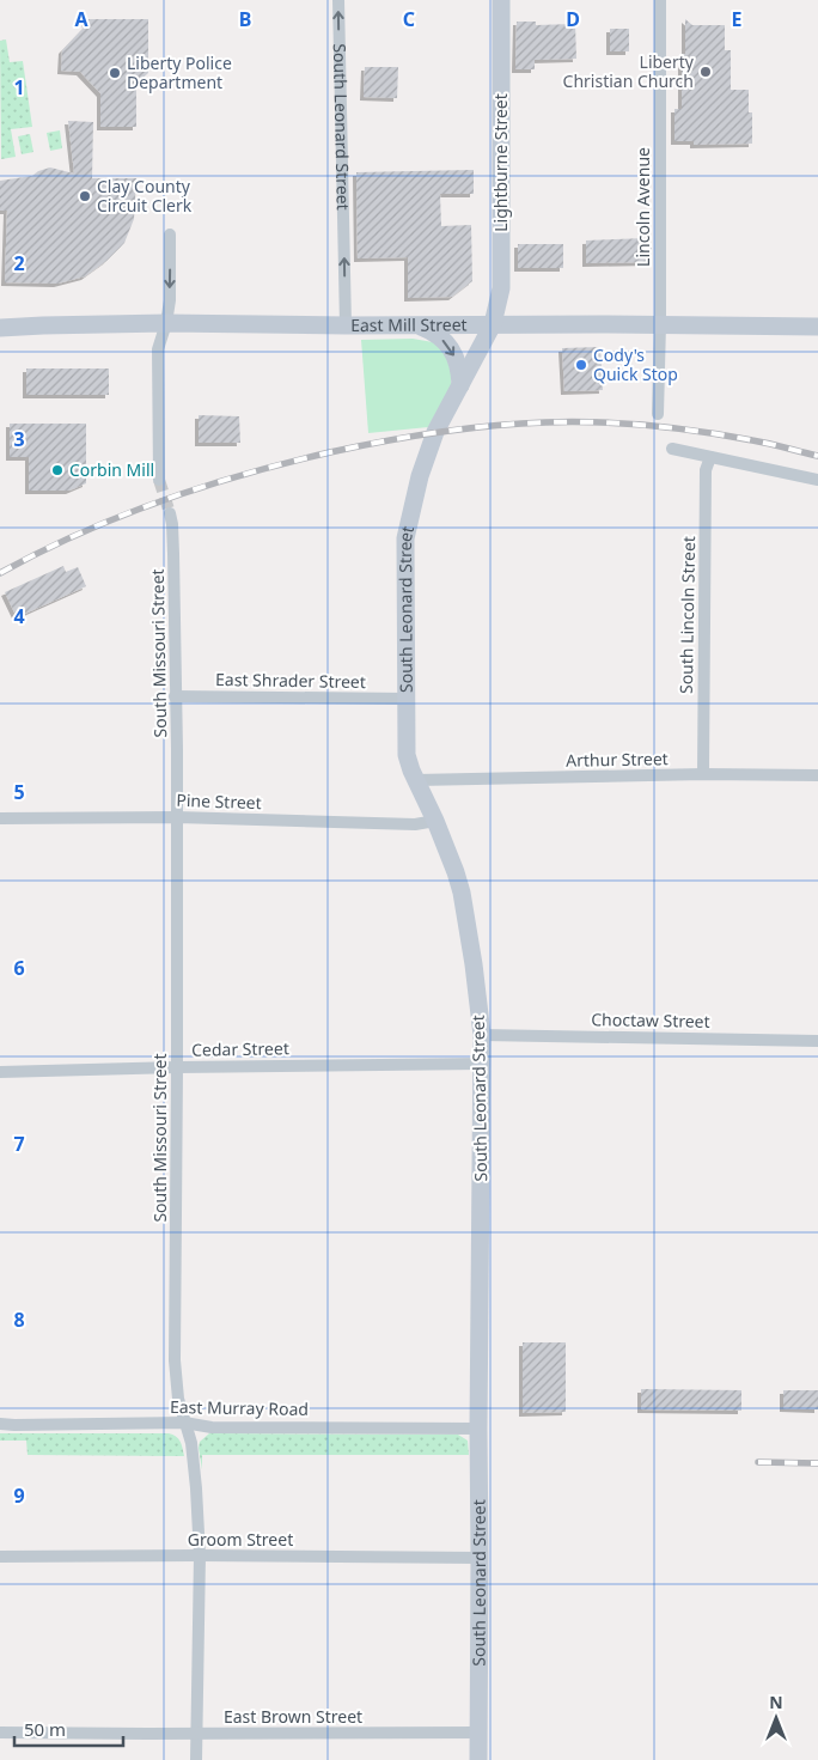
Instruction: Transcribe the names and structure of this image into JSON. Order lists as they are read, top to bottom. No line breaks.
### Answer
{"streets":{"main road":["South Leonard Street","Lightburne Street","East Mill Street"],"street":["Lincoln Avenue","South Lincoln Street","South Missouri Street","East Shrader Street","Arthur Street","Pine Street","Choctaw Street","Cedar Street","East Murray Road","Groom Street","East Brown Street"]},"crossings":[["South Leonard Street","Lightburne Street"],["South Leonard Street","East Mill Street"],["South Leonard Street","East Shrader Street"],["South Leonard Street","Arthur Street"],["South Leonard Street","Pine Street"],["South Leonard Street","Choctaw Street"],["South Leonard Street","Cedar Street"],["South Leonard Street","East Murray Road"],["South Leonard Street","Groom Street"],["South Leonard Street","East Brown Street"],["Lightburne Street","East Mill Street"],["Lincoln Avenue","East Mill Street"],["South Lincoln Street","Arthur Street"],["South Missouri Street","East Shrader Street"],["South Missouri Street","Pine Street"],["South Missouri Street","Cedar Street"],["South Missouri Street","East Murray Road"],["South Missouri Street","Groom Street"],["South Missouri Street","East Brown Street"]],"places":["Liberty Christian Church","Liberty Police Department","Clay County Circuit Clerk","Cody's Quick Stop","Corbin Mill"],"scale_bar":"50 m","north":"top","grid":{"columns":["A","B","C","D","E"],"rows":["1","2","3","4","5","6","7","8","9"]}}
